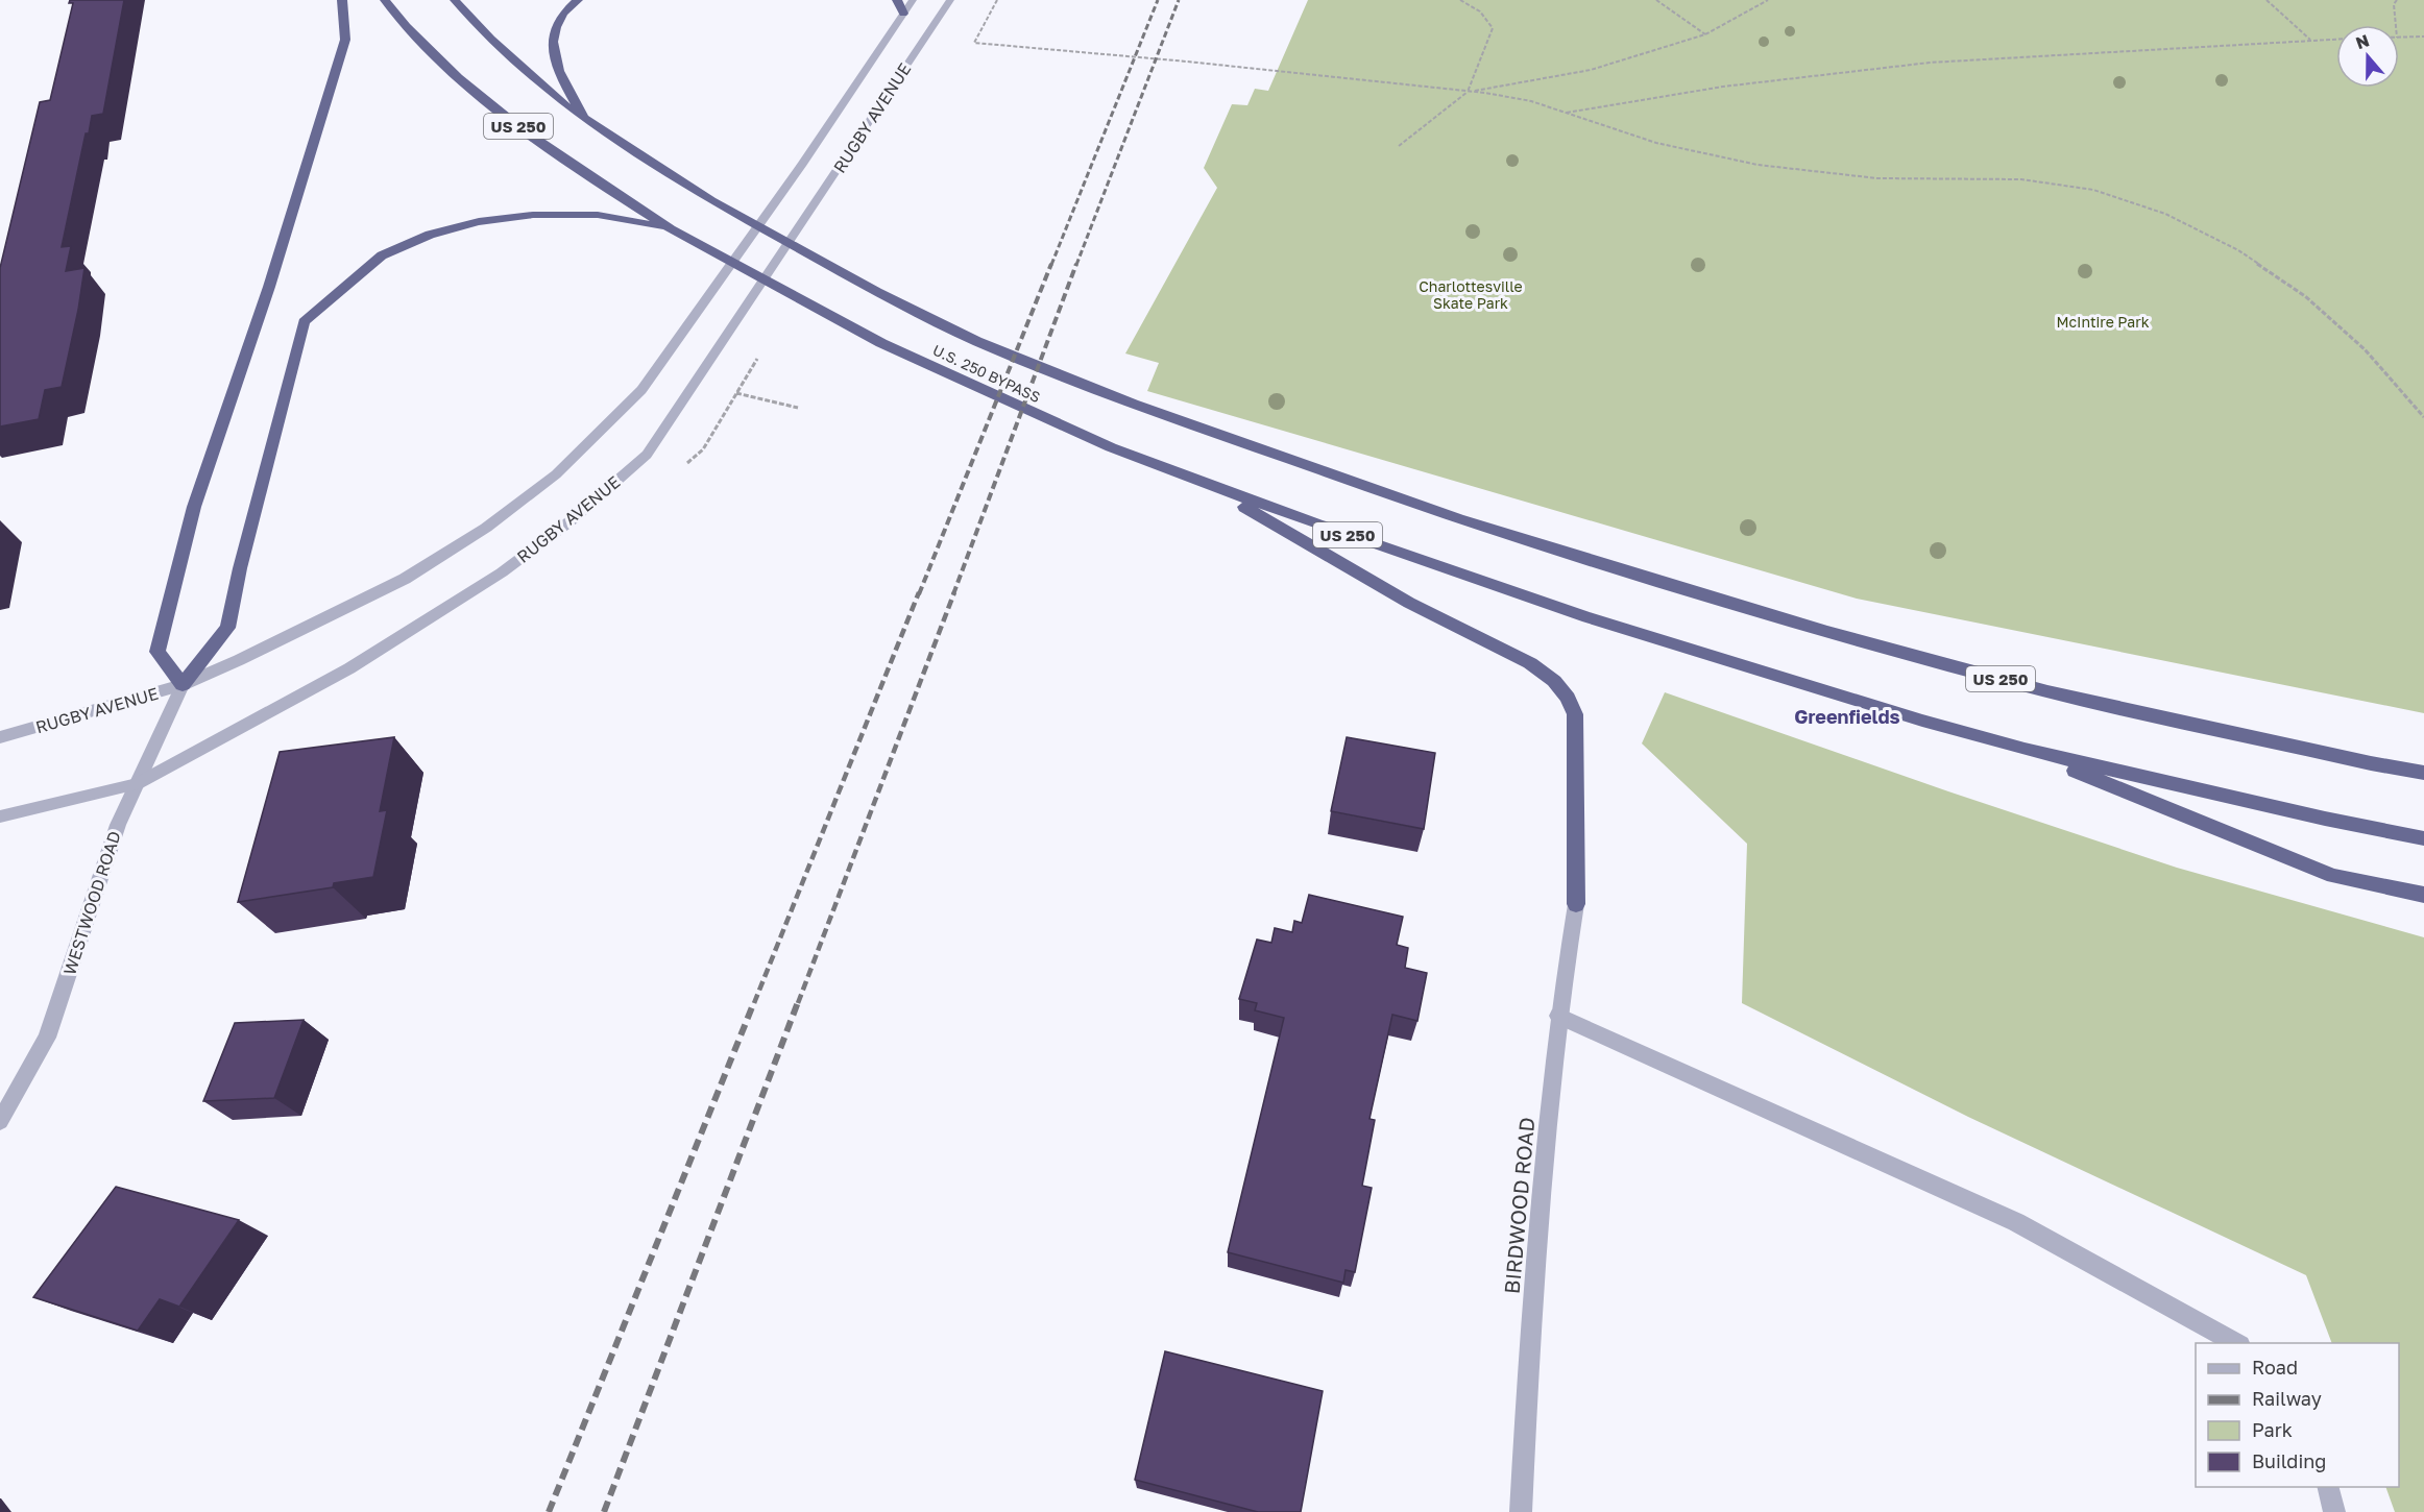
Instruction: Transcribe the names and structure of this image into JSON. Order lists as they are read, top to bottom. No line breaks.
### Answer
{"streets":{"highway":["US 250","U.S. 250 BYPASS"],"street":["RUGBY AVENUE","WESTWOOD ROAD","BIRDWOOD ROAD"]},"crossings":[["RUGBY AVENUE","WESTWOOD ROAD"],["US 250","U.S. 250 BYPASS"]],"districts":["Greenfields"],"parks":["Charlottesville Skate Park","McIntire Park"],"legend":["Road","Railway","Park","Building"],"north":"top"}
